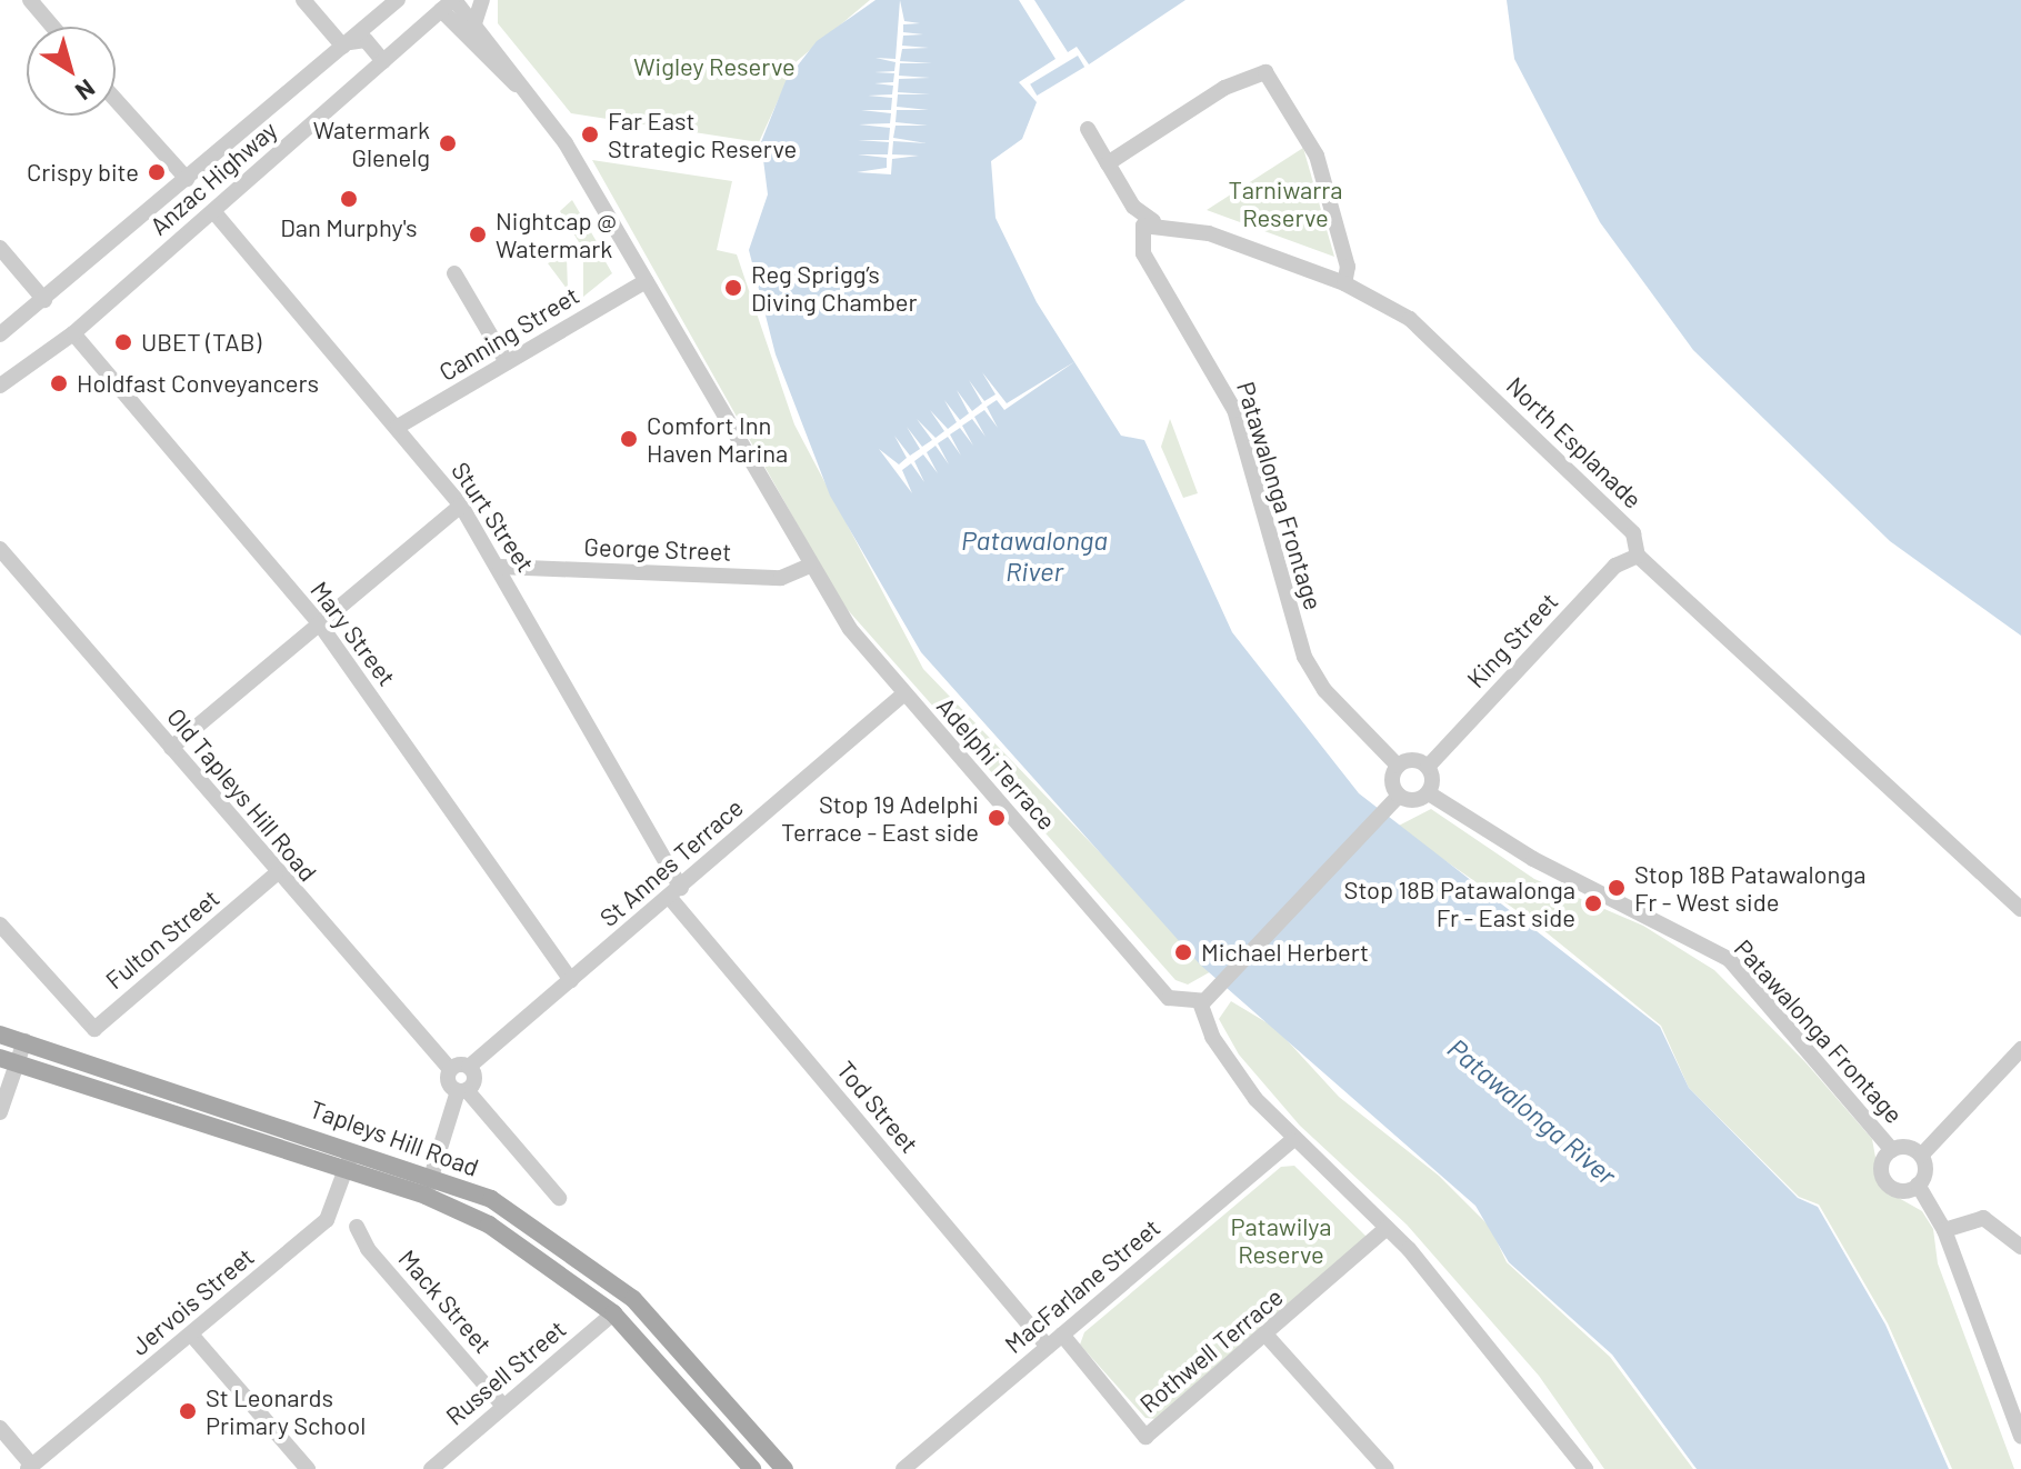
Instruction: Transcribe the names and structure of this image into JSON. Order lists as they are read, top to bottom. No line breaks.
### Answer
{"streets":{"main road":["Tapleys Hill Road"],"street":["Anzac Highway","Canning Street","North Esplanade","Patawalonga Frontage","Sturt Street","George Street","Mary Street","King Street","Adelphi Terrace","Old Tapleys Hill Road","St Annes Terrace","Fulton Street","Tod Street","MacFarlane Street","Jervois Street","Mack Street","Rothwell Terrace","Russell Street"]},"crossings":[["Anzac Highway","Sturt Street"],["Anzac Highway","Mary Street"],["Anzac Highway","Adelphi Terrace"],["Canning Street","Sturt Street"],["Canning Street","Adelphi Terrace"],["North Esplanade","Patawalonga Frontage"],["North Esplanade","King Street"],["Patawalonga Frontage","King Street"],["Sturt Street","George Street"],["Sturt Street","St Annes Terrace"],["Sturt Street","Tod Street"],["George Street","Adelphi Terrace"],["Mary Street","St Annes Terrace"],["Adelphi Terrace","St Annes Terrace"],["Old Tapleys Hill Road","Fulton Street"],["St Annes Terrace","Tod Street"],["Tod Street","MacFarlane Street"],["Tapleys Hill Road","Jervois Street"],["Tapleys Hill Road","Russell Street"],["MacFarlane Street","Rothwell Terrace"],["Mack Street","Russell Street"]],"water":["Patawalonga River"],"parks":["Wigley Reserve","Tarniwarra Reserve","Patawilya Reserve"],"places":["Far East Strategic Reserve","Watermark Glenelg","Crispy bite","Dan Murphy's","Nightcap @ Watermark","Reg Sprigg’s Diving Chamber","UBET (TAB)","Holdfast Conveyancers","Comfort Inn Haven Marina","Stop 19 Adelphi Terrace - East side","Stop 18B Patawalonga Fr - West side","Stop 18B Patawalonga Fr - East side","Michael Herbert","St Leonards Primary School"],"north":"bottom right"}
